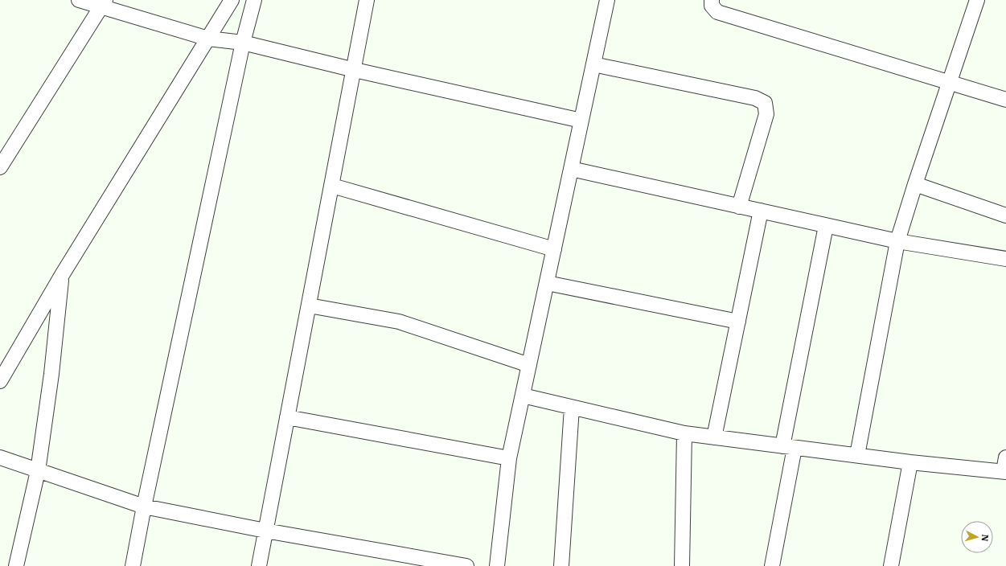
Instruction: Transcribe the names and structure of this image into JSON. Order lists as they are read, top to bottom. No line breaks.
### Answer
{"north":"right"}
